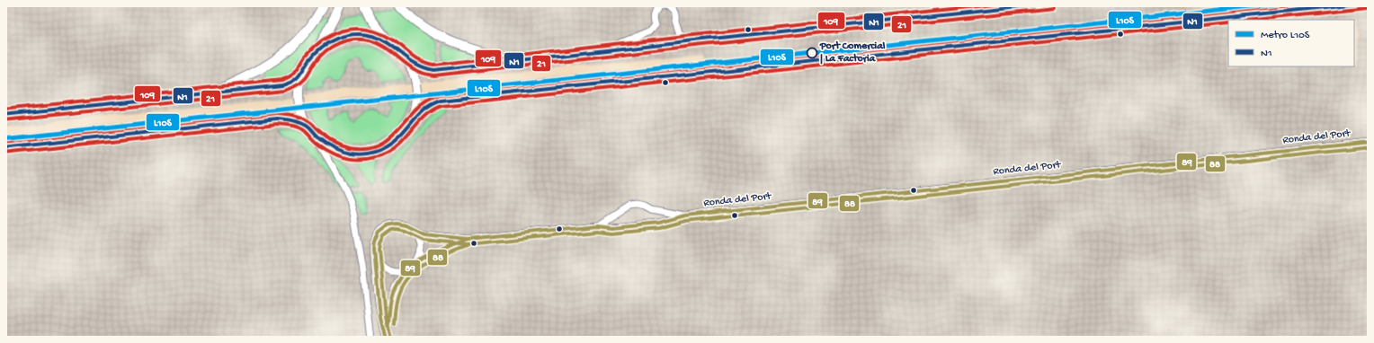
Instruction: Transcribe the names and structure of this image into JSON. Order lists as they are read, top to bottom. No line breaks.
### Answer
{"streets":{"street":["Ronda del Port"]},"places":["Port Comercial | La Factoria"],"lines":["metro line L10S","transit line N1","transit line 109","transit line 21","transit line 89","transit line 88"],"legend":["Metro L10S","N1"]}
